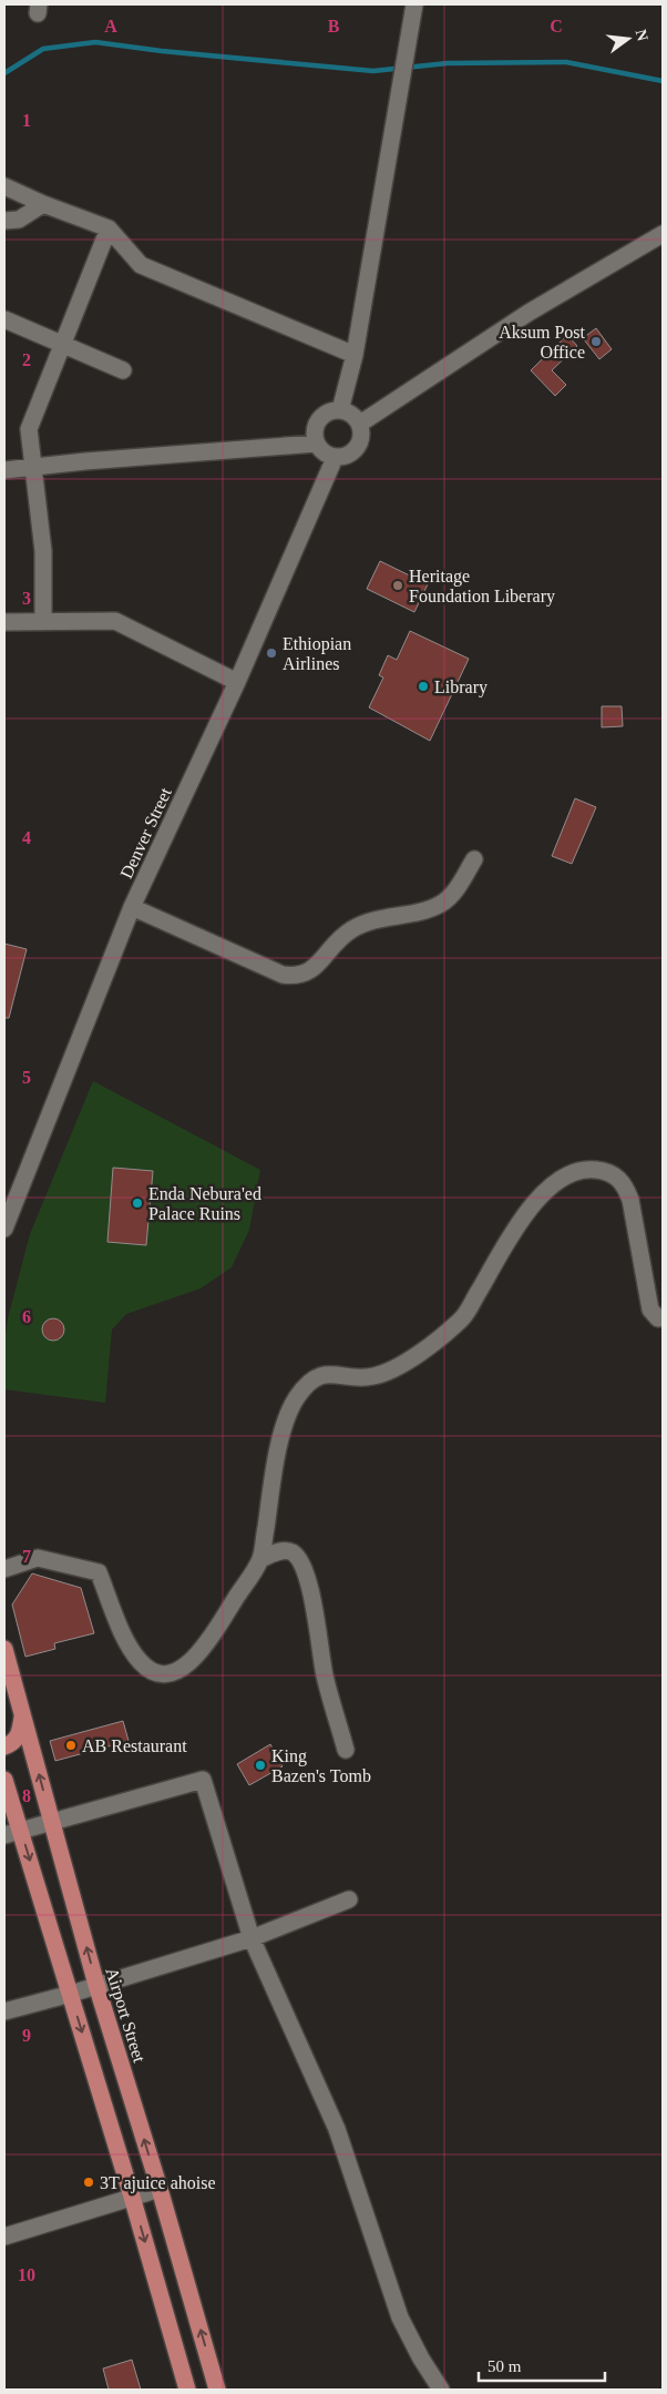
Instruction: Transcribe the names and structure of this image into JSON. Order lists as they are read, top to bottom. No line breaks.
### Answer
{"streets":{"main road":["Airport Street"],"street":["Denver Street"]},"places":["Aksum Post Office","Heritage Foundation Liberary","Ethiopian Airlines","Library","Enda Nebura'ed Palace Ruins","AB Restaurant","King Bazen's Tomb","3T ajuice ahoise"],"scale_bar":"50 m","north":"right","grid":{"columns":["A","B","C"],"rows":["1","2","3","4","5","6","7","8","9","10"]}}
